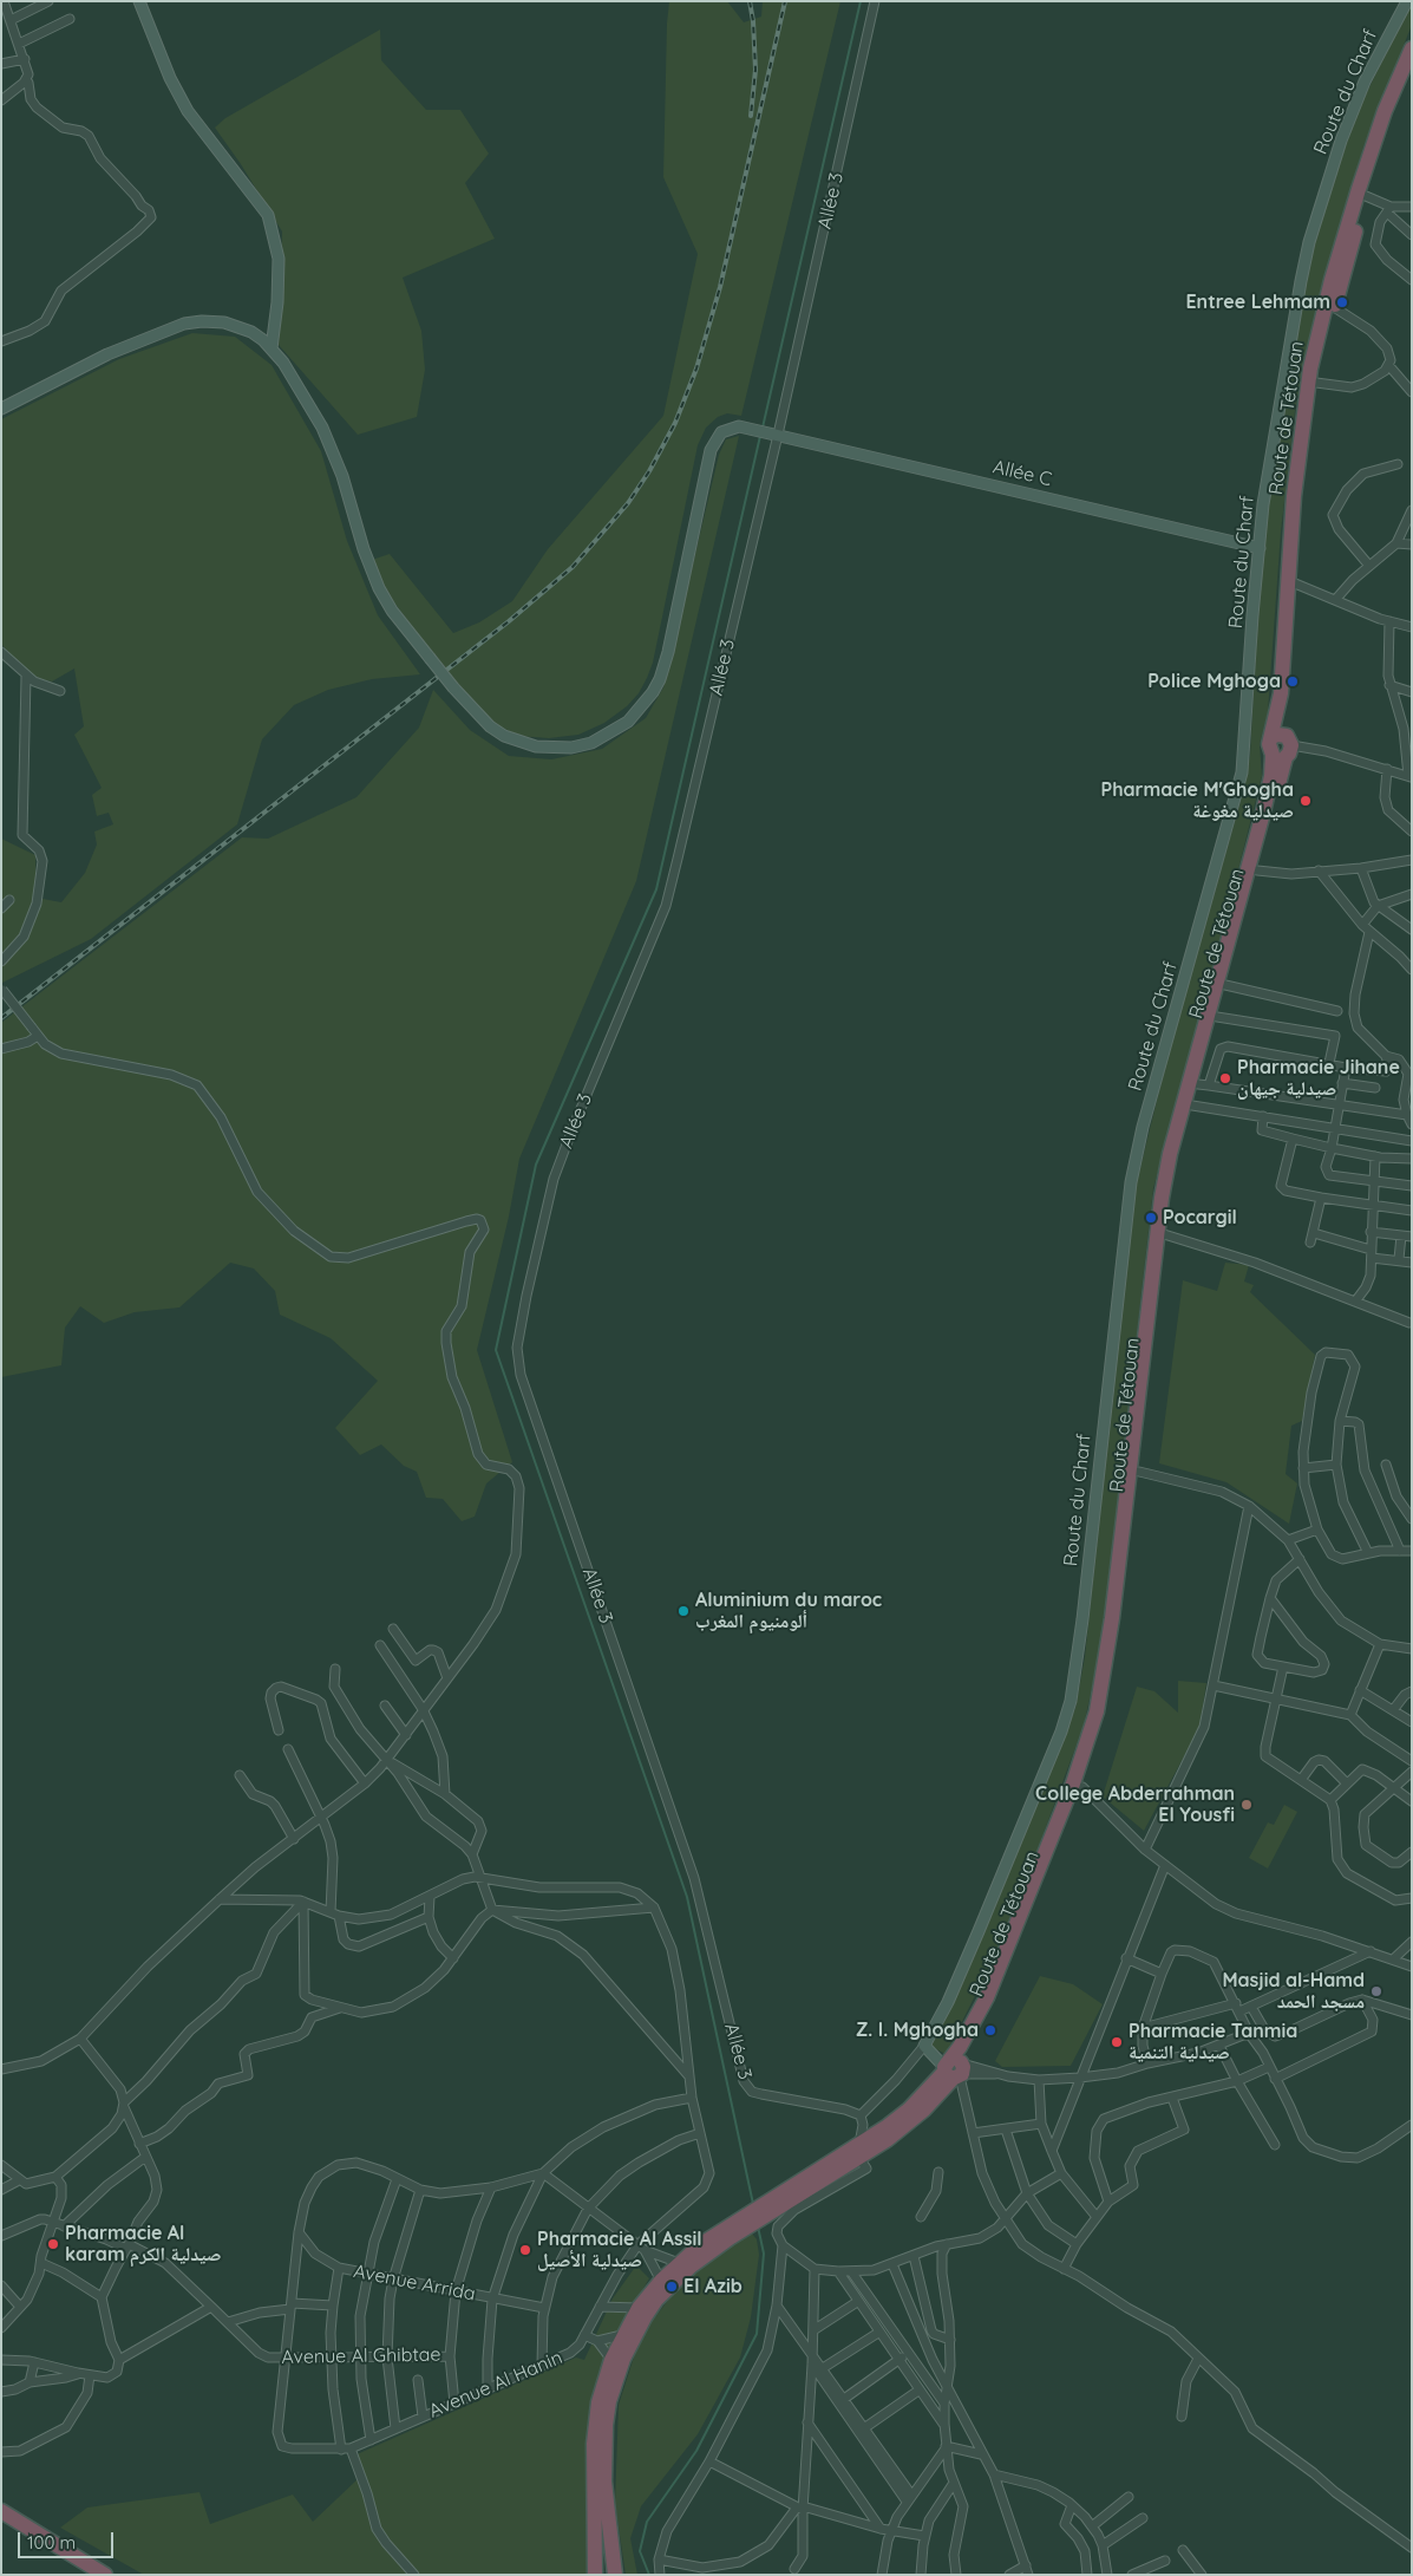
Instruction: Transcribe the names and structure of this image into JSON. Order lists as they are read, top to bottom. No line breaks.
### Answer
{"streets":{"highway":["Route de Tétouan"],"street":["Route du Charf","Allée 3","Allée C","Avenue Arrida","Avenue Al Ghibtae","Avenue Al Hanin"]},"crossings":[["Route du Charf","Allée C"],["Allée 3","Allée C"],["Avenue Al Ghibtae","Avenue Al Hanin"]],"places":["Entree Lehmam","Police Mghoga","Pharmacie M'Ghogha صيدلية مغوغة","Pharmacie Jihane صيدلية جيهان","Pocargil","Aluminium du maroc ألومنيوم المغرب","College Abderrahman El Yousfi","Masjid al-Hamd مسجد الحمد","Z. I. Mghogha","Pharmacie Tanmia صيدلية التنمية","Pharmacie Al karam صيدلية الكرم","Pharmacie Al Assil صيدلية الأصيل","El Azib"],"scale_bar":"100 m"}
